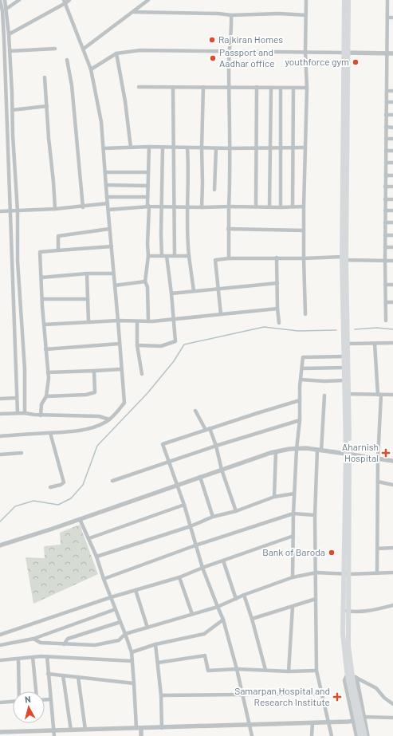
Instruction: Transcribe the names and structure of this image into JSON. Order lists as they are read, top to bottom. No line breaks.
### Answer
{"places":{"other":["Rajkiran Homes","Passport and Aadhar office","youthforce gym","Bank of Baroda"],"health":["Aharnish Hospital","Samarpan Hospital and Research Institute"]},"north":"top"}
